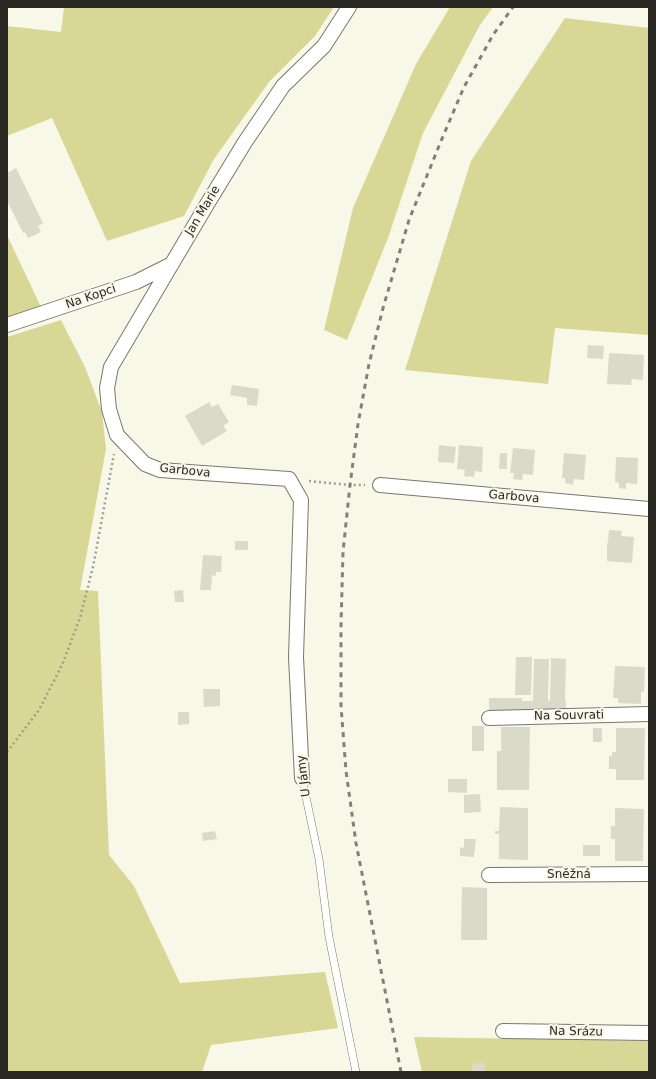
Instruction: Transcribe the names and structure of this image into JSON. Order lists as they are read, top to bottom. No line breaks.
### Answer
{"streets":{"street":["Jan Marie","Na Kopci","Garbova","Na Souvrati","U Jámy","Sněžná","Na Srázu"]},"crossings":[["Jan Marie","Na Kopci"],["Jan Marie","Garbova"],["Garbova","U Jámy"]]}
